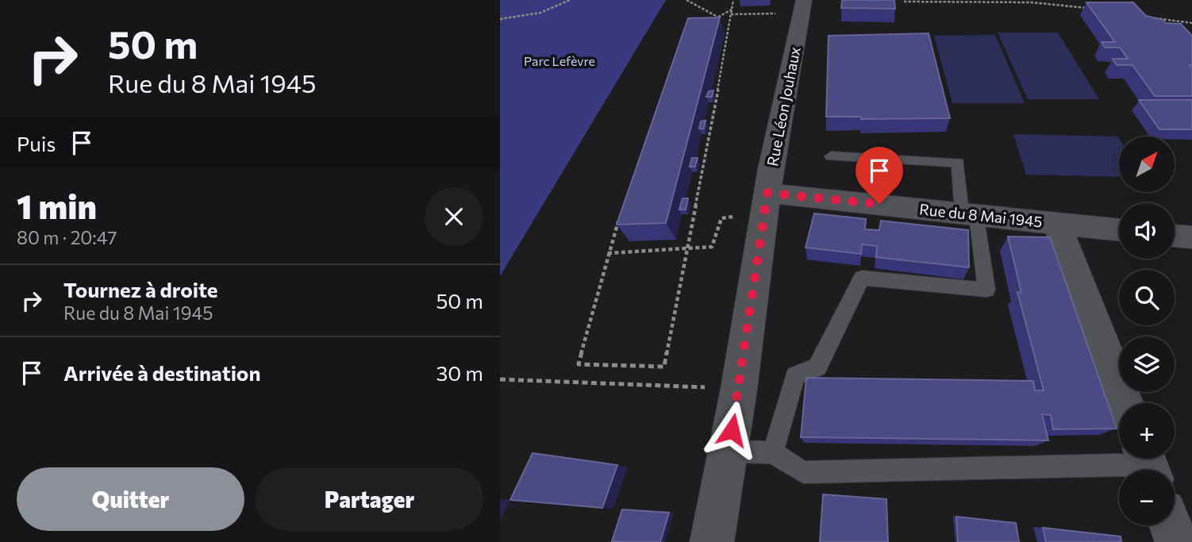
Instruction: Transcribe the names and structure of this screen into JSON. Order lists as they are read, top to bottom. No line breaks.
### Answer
{"streets":{"street":["Rue Léon Jouhaux","Rue du 8 Mai 1945"]},"crossings":[["Rue Léon Jouhaux","Rue du 8 Mai 1945"]],"parks":["Parc Lefèvre"],"north":"top right","page":{"turn":["50 m","Rue du 8 Mai 1945"],"then":"Puis","map_buttons":["+","−"],"heading":["1 min","80 m · 20:47"],"list":[{"name":"Tournez à droite","note":"Rue du 8 Mai 1945","value":"50 m"},{"name":"Arrivée à destination","value":"30 m"}],"buttons":["Quitter","Partager"]}}
